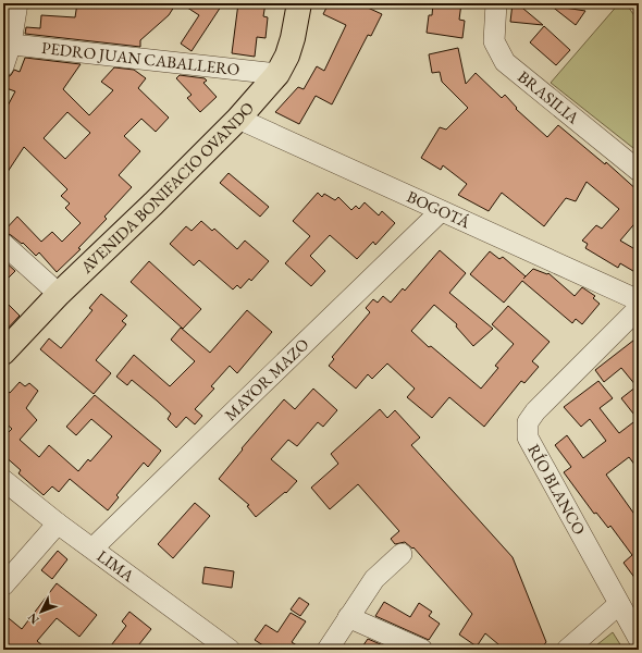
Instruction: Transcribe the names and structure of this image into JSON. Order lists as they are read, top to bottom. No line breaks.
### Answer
{"streets":{"main road":["AVENIDA BONIFACIO OVANDO"],"street":["PEDRO JUAN CABALLERO","BRASILIA","BOGOTÁ","MAYOR MAZO","RÍO BLANCO","LIMA"]},"crossings":[["PEDRO JUAN CABALLERO","AVENIDA BONIFACIO OVANDO"],["AVENIDA BONIFACIO OVANDO","BOGOTÁ"],["BOGOTÁ","MAYOR MAZO"],["MAYOR MAZO","LIMA"]],"north":"bottom left"}
